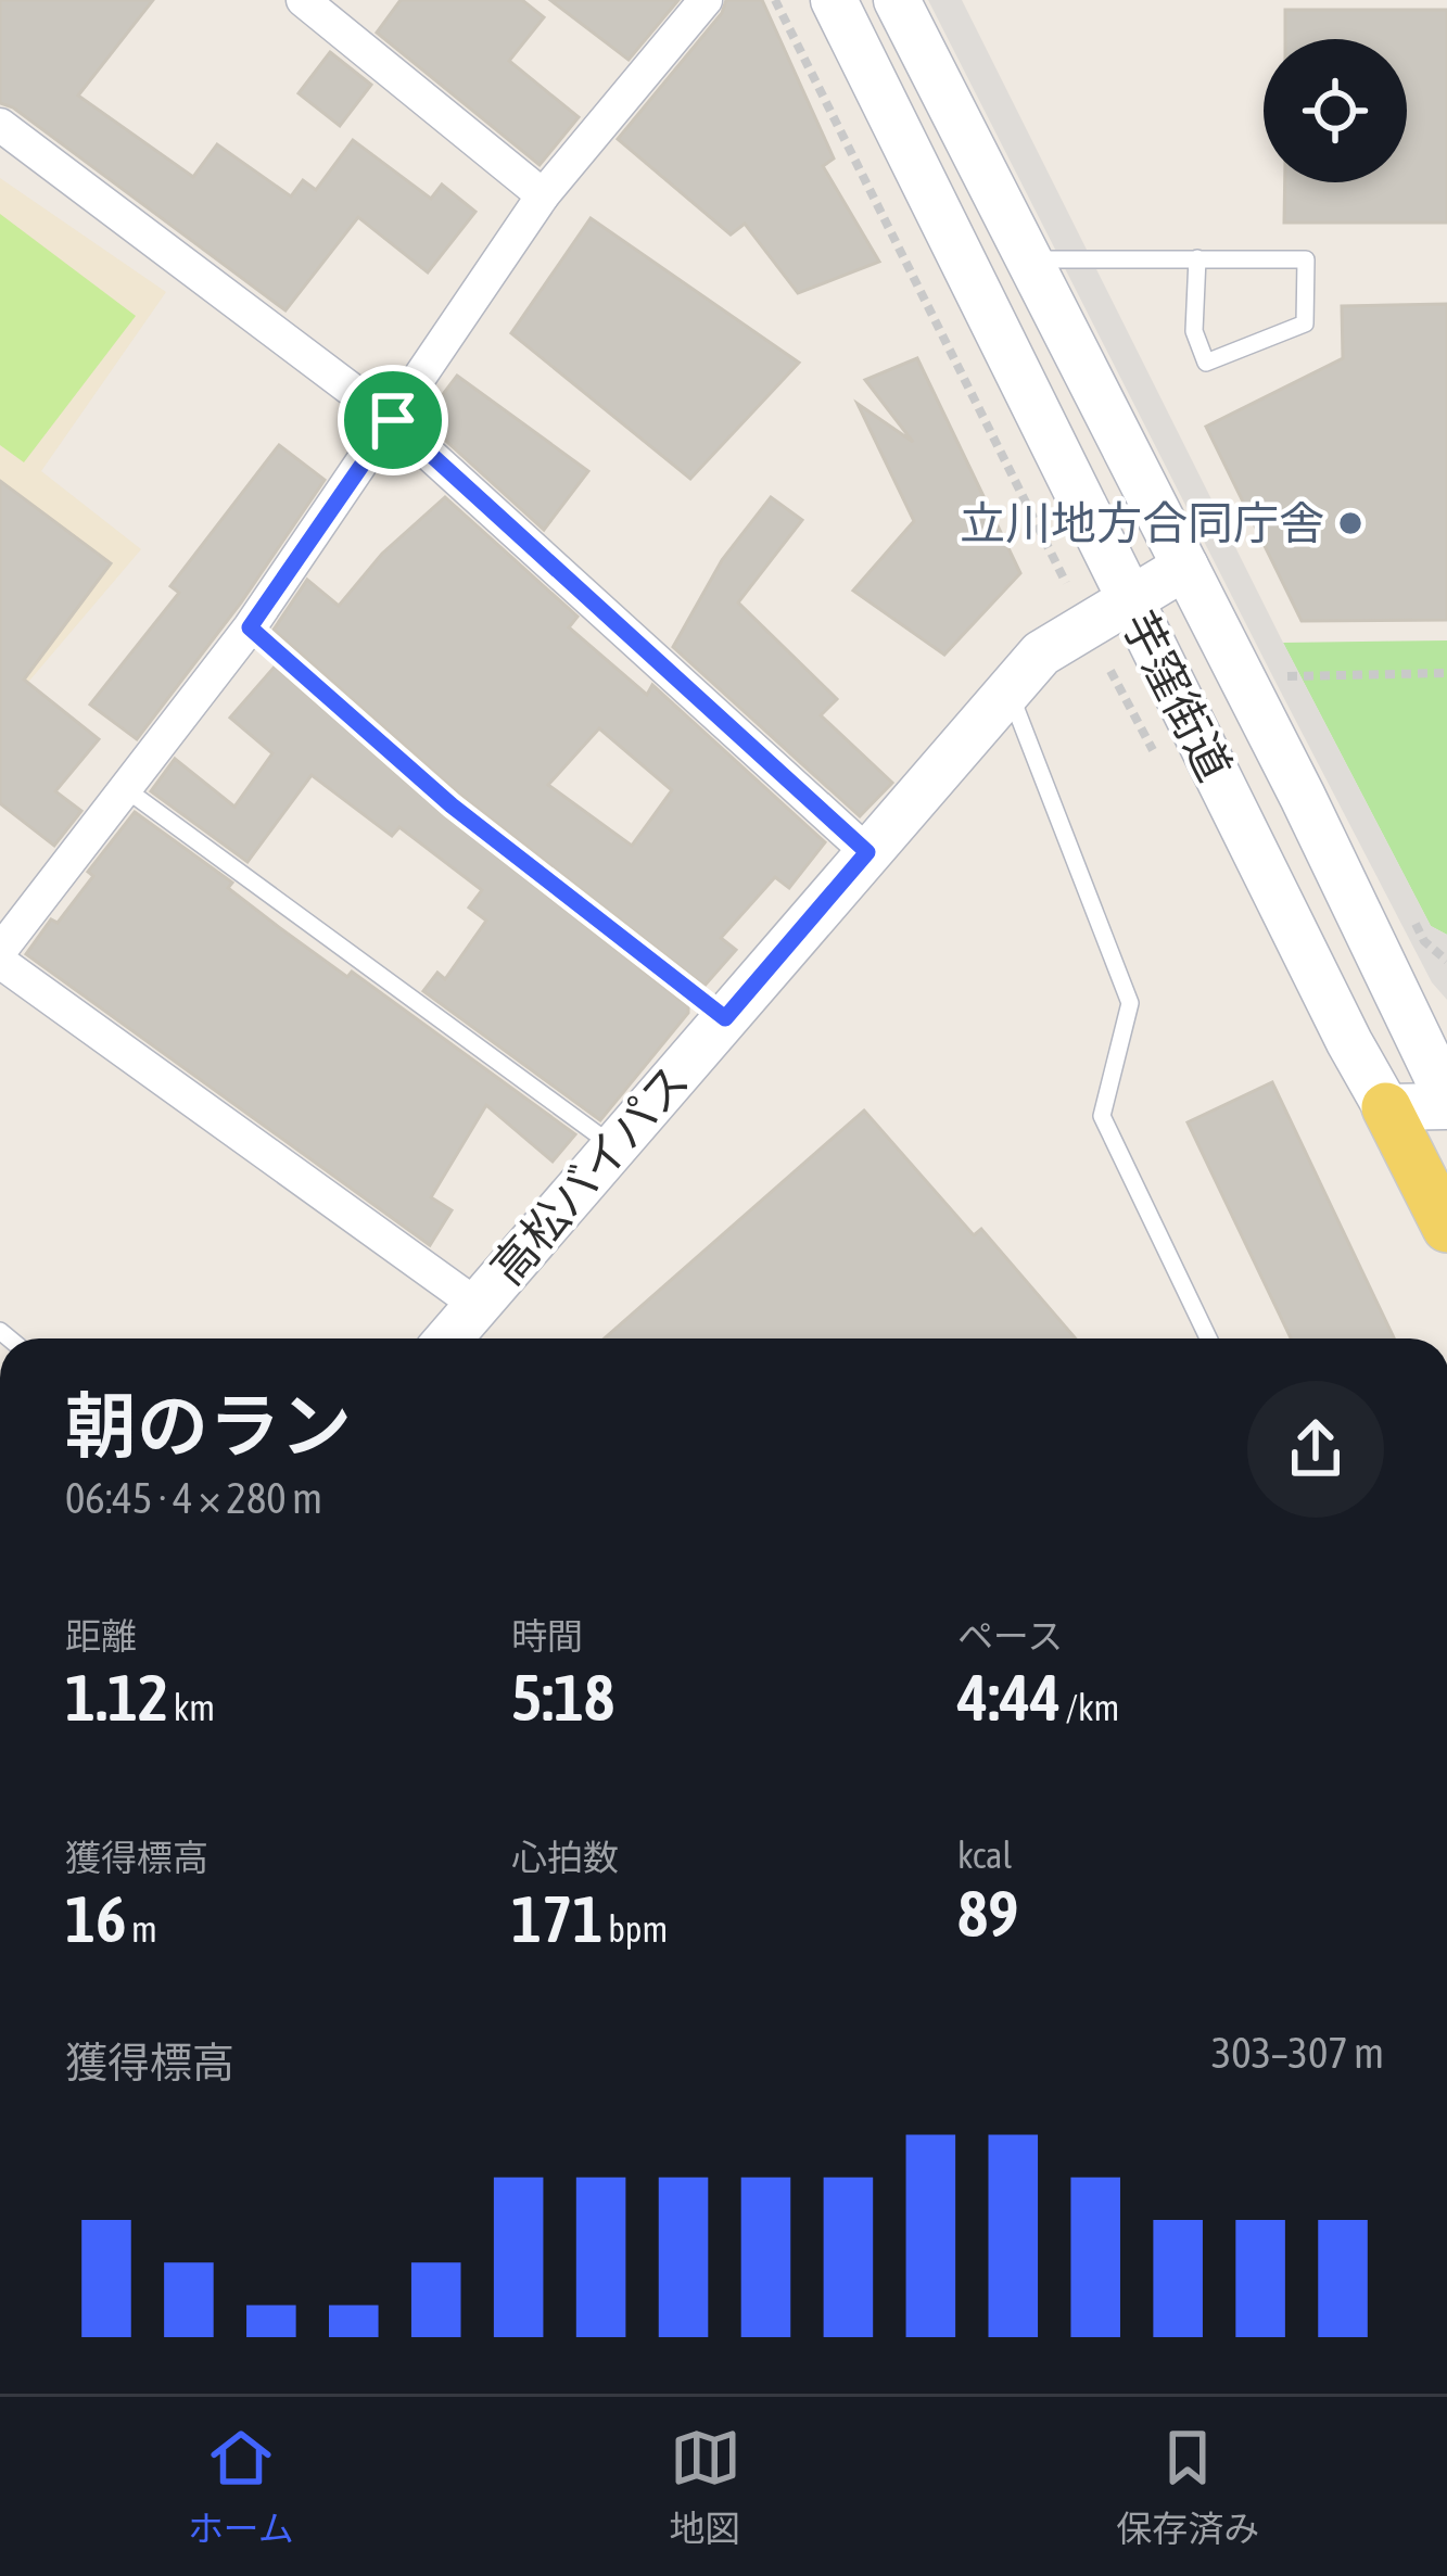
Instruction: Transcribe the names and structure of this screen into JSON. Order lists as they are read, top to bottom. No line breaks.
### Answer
{"streets":{"street":["芋窪街道","高松バイパス"]},"crossings":[["芋窪街道","高松バイパス"]],"places":["立川地方合同庁舎"],"page":{"heading":["朝のラン","06:45 · 4 × 280 m"],"stats":[["距離","1.12 km"],["時間","5:18"],["ペース","4:44 /km"],["獲得標高","16 m"],["心拍数","171 bpm"],["kcal","89"]],"chart":["獲得標高","303–307 m"],"tabs":["ホーム","地図","保存済み"]}}
